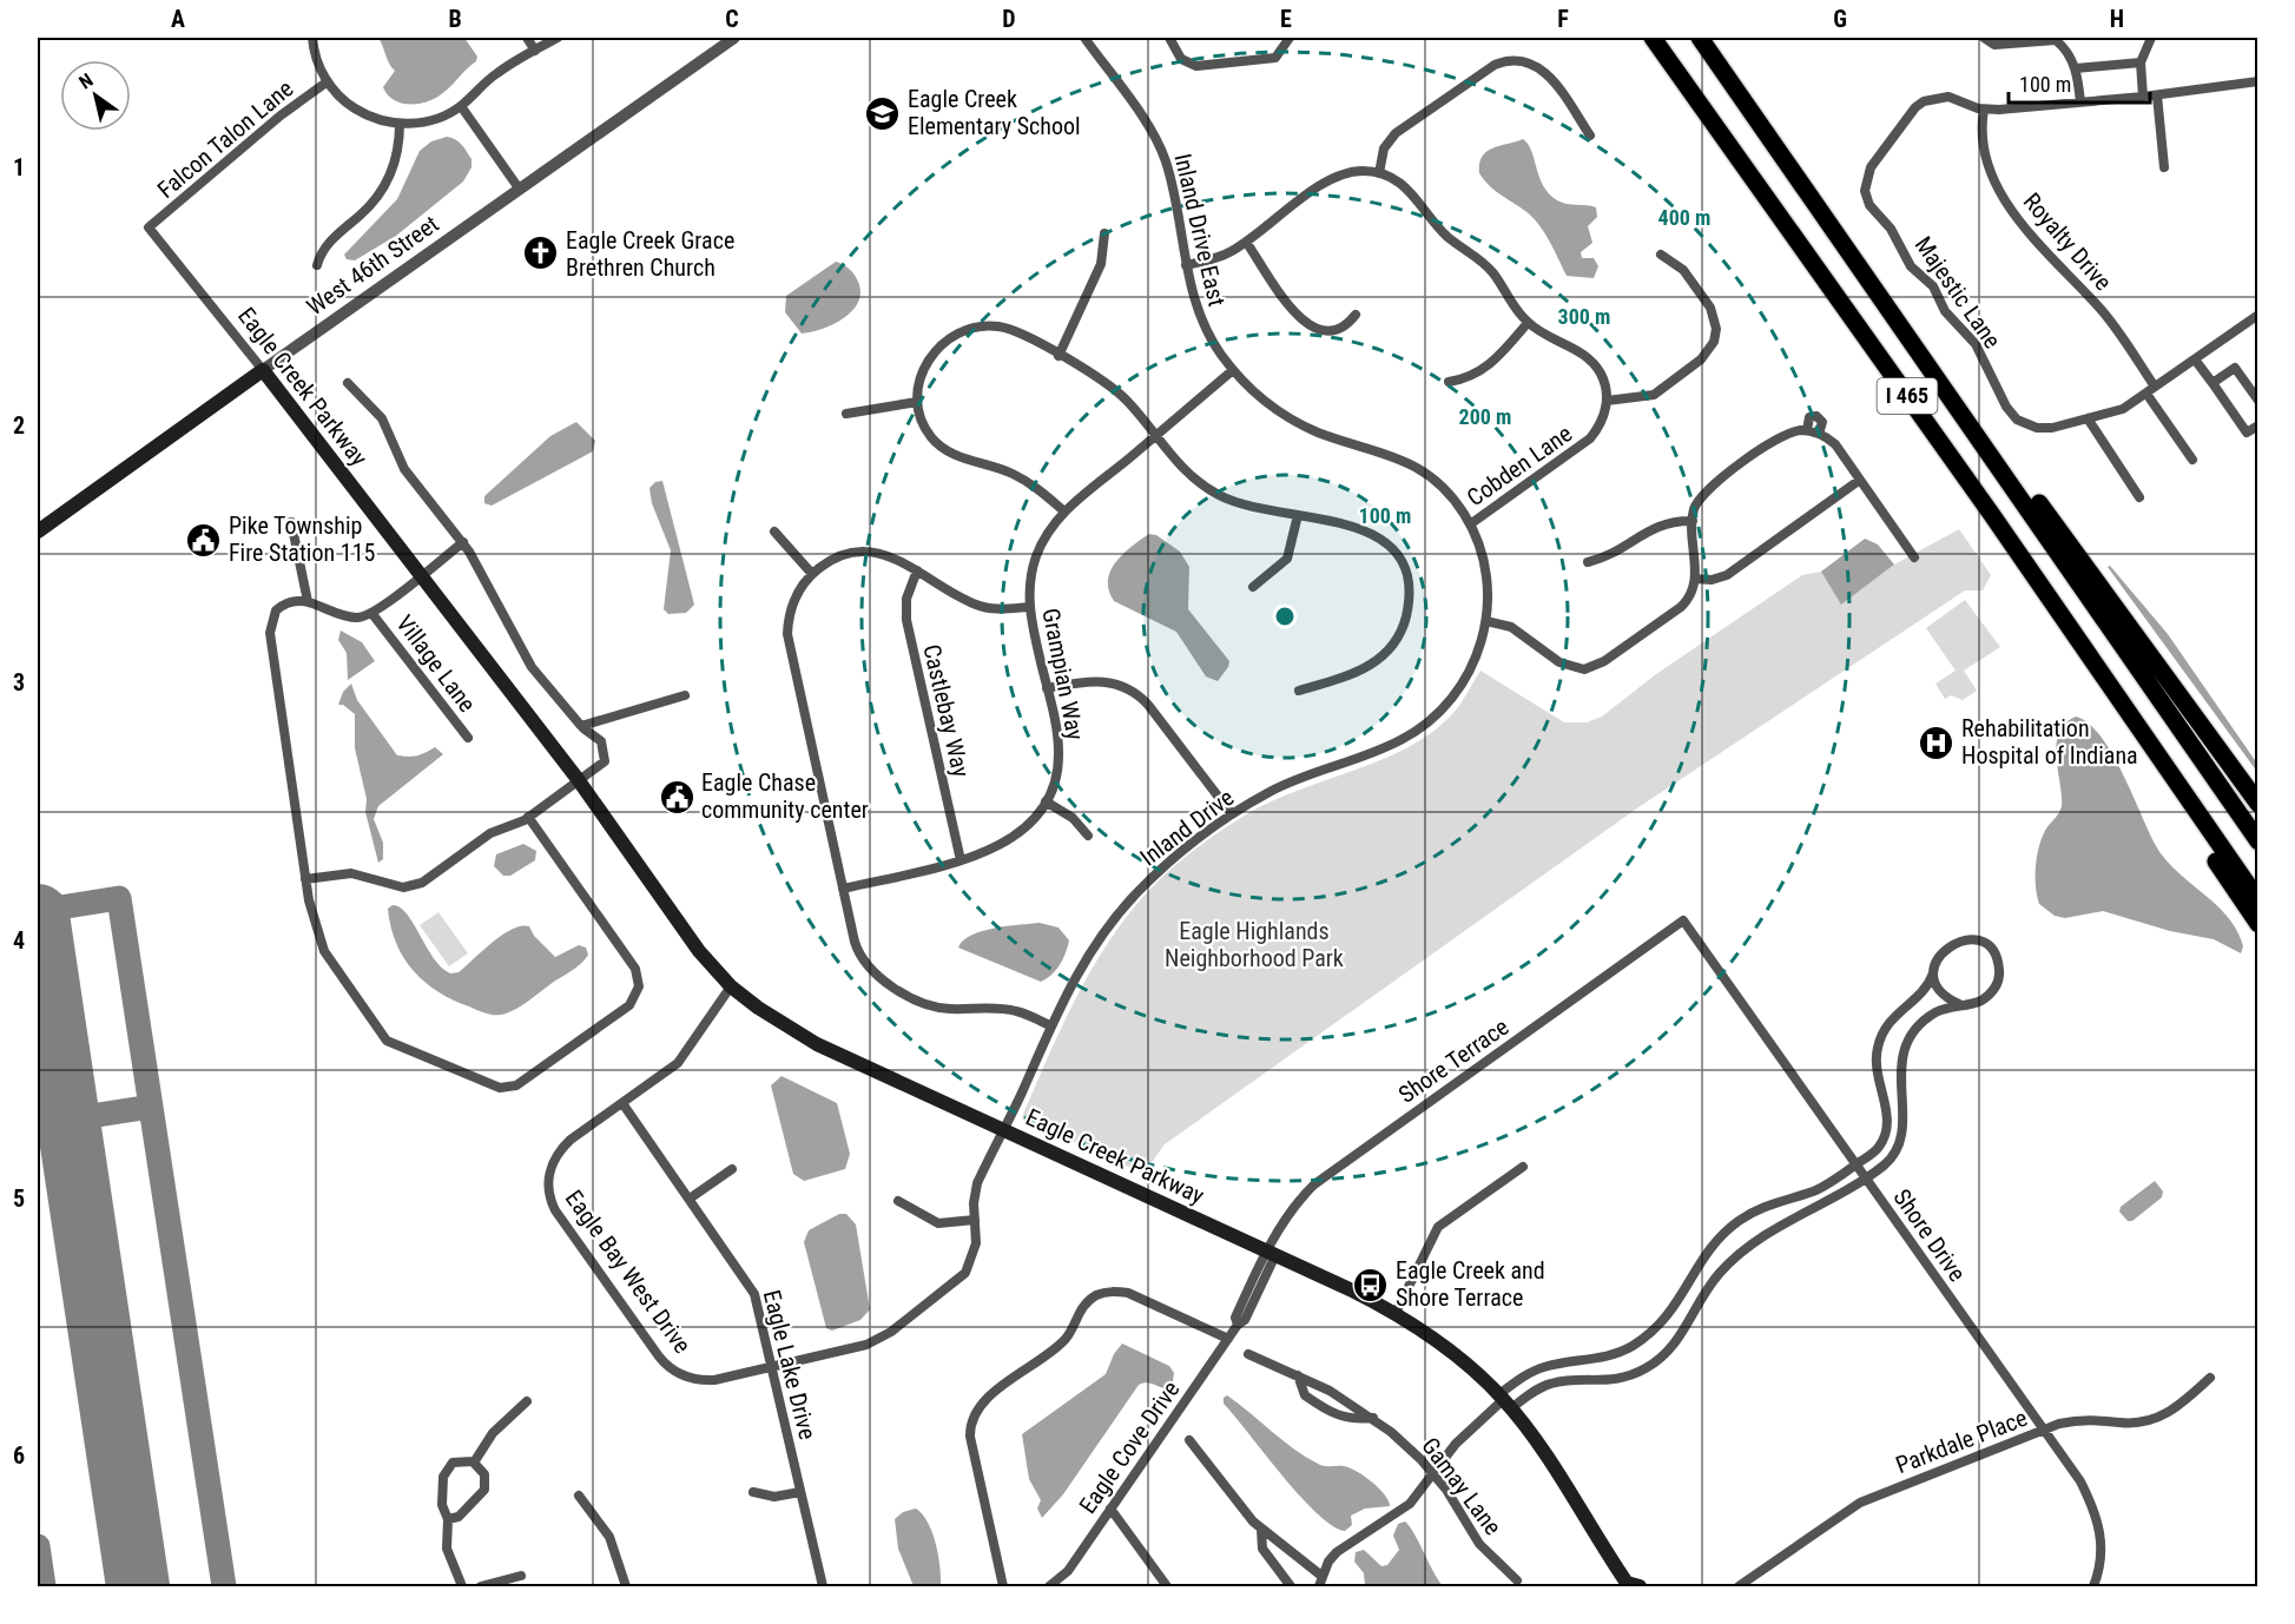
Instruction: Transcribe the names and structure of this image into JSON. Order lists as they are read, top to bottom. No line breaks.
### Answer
{"streets":{"highway":["I 465"],"main road":["West 46th Street","Eagle Creek Parkway"],"street":["Falcon Talon Lane","Inland Drive East","Royalty Drive","Majestic Lane","Cobden Lane","Village Lane","Grampian Way","Castlebay Way","Inland Drive","Shore Terrace","Shore Drive","Eagle Bay West Drive","Eagle Lake Drive","Parkdale Place","Eagle Cove Drive","Gamay Lane"]},"crossings":[["Falcon Talon Lane","Eagle Creek Parkway"],["Inland Drive East","Cobden Lane"],["Inland Drive East","Grampian Way"],["Inland Drive East","Inland Drive"],["Royalty Drive","Majestic Lane"],["West 46th Street","Eagle Creek Parkway"],["Eagle Creek Parkway","Inland Drive"],["Eagle Creek Parkway","Shore Terrace"],["Eagle Creek Parkway","Eagle Cove Drive"],["Grampian Way","Castlebay Way"],["Inland Drive","Eagle Bay West Drive"],["Shore Terrace","Shore Drive"],["Shore Terrace","Eagle Cove Drive"],["Shore Drive","Parkdale Place"],["Eagle Bay West Drive","Eagle Lake Drive"]],"parks":["Eagle Highlands Neighborhood Park"],"places":{"school or university":["Eagle Creek Elementary School"],"church":["Eagle Creek Grace Brethren Church"],"public building":["Pike Township Fire Station 115","Eagle Chase community center"],"hospital":["Rehabilitation Hospital of Indiana"],"bus stop":["Eagle Creek and Shore Terrace"]},"scale_bar":"100 m","north":"top left","grid":{"columns":["A","B","C","D","E","F","G","H"],"rows":["1","2","3","4","5","6"]},"rings":["400 m","300 m","200 m","100 m"]}
